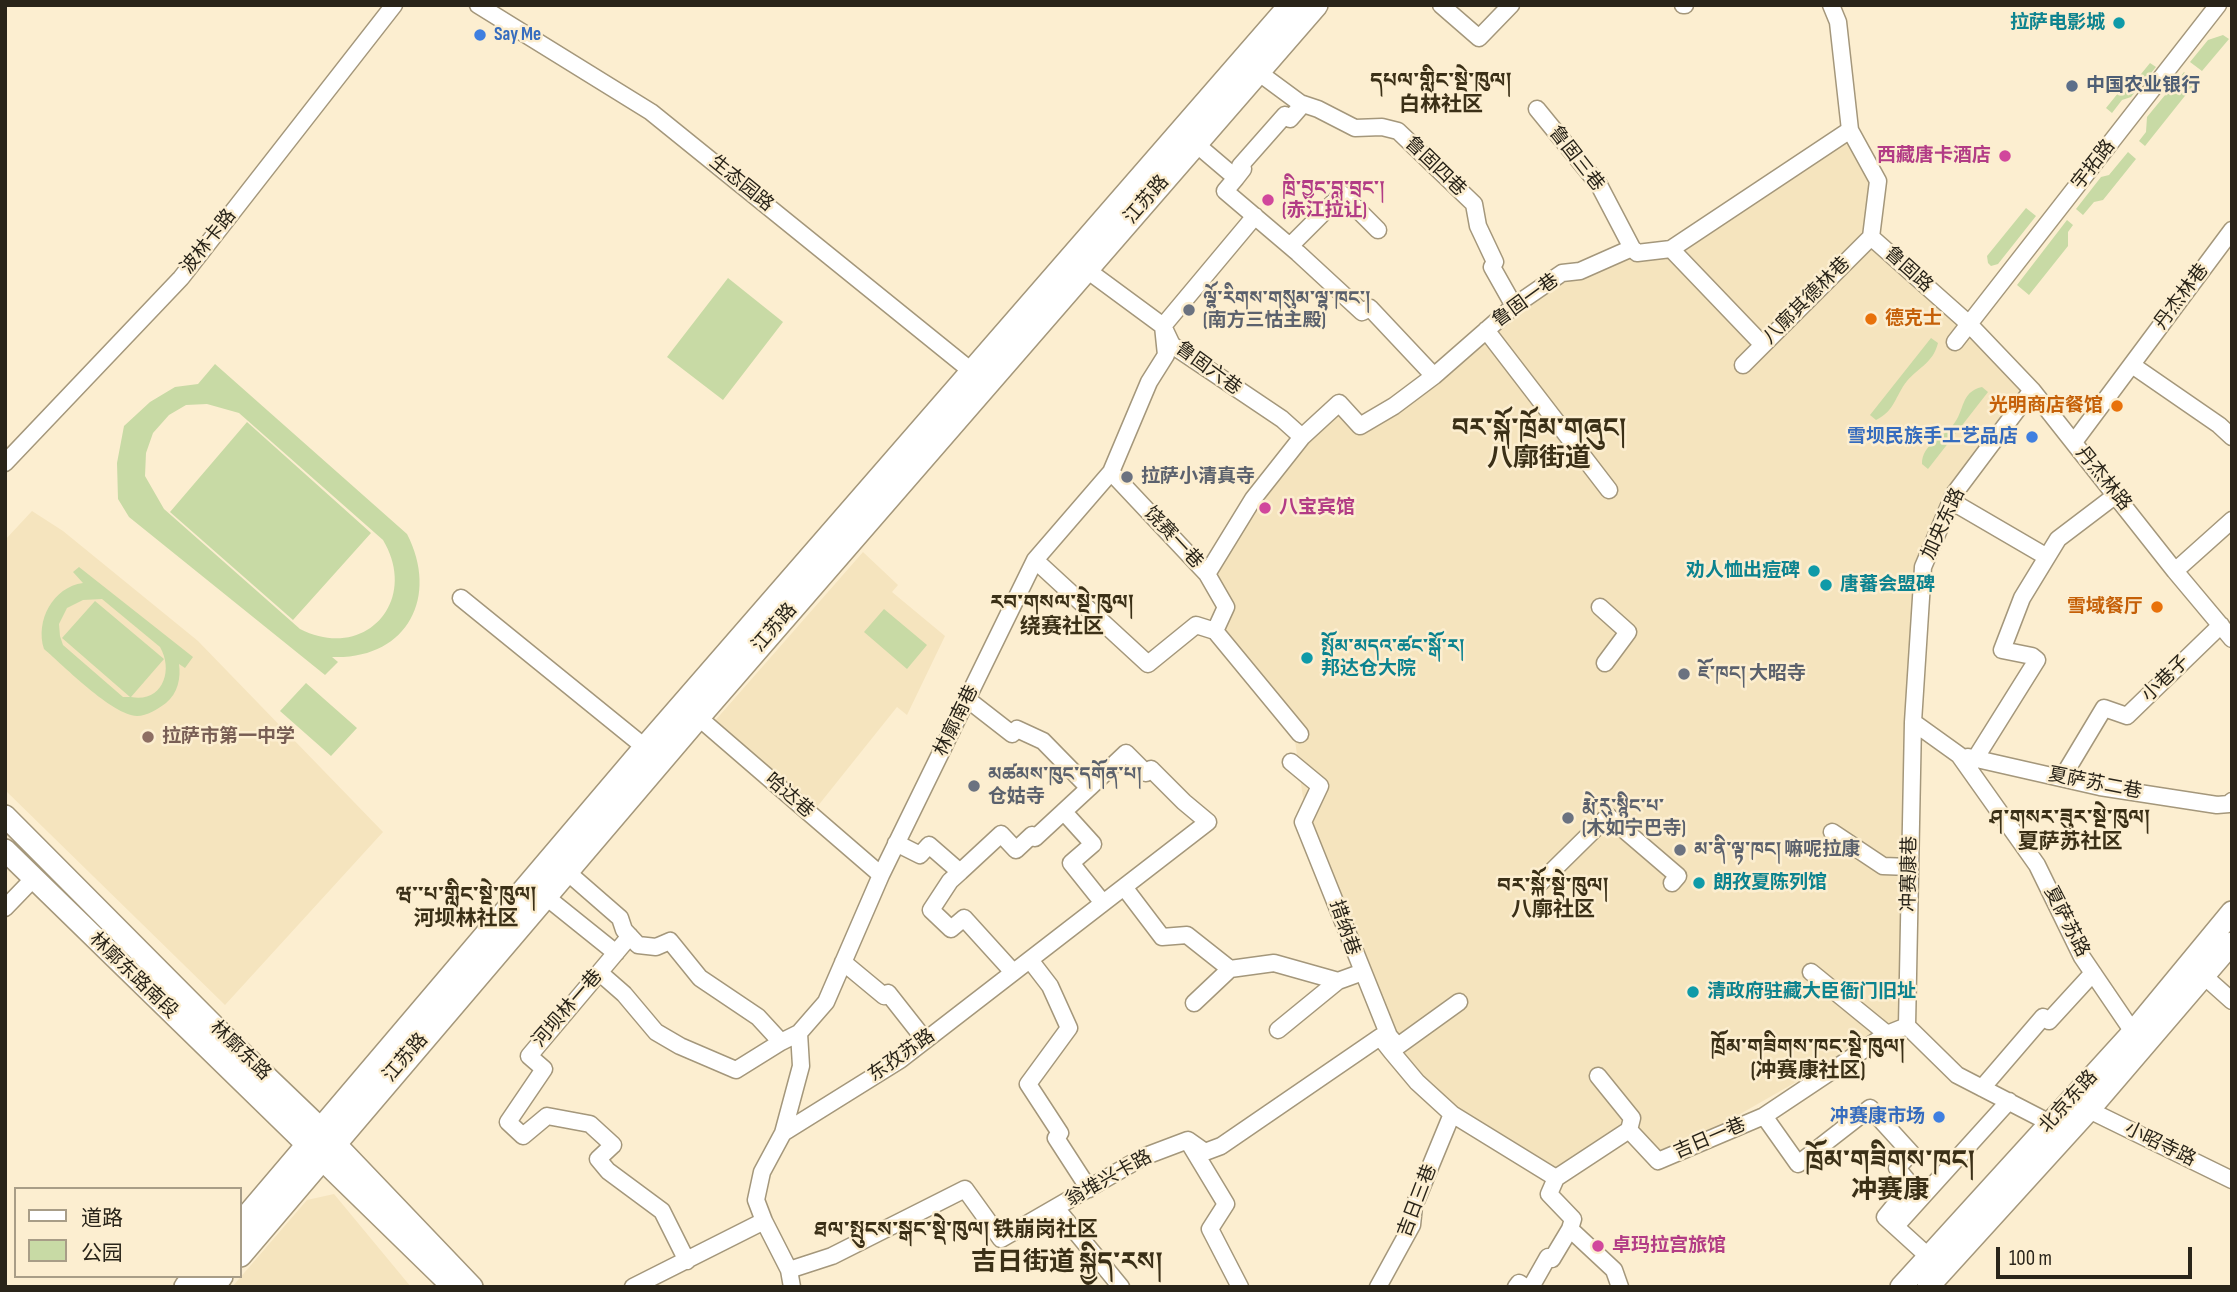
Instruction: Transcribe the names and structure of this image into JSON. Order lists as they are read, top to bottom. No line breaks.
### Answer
{"streets":{"highway":["江苏路"],"main road":["林廓东路南段","林廓东路","北京东路"],"street":["鲁固三巷","宇拓路","鲁固四巷","生态园路","波林卡路","鲁固路","丹杰林巷","鲁固一巷","八廓其德林巷","鲁固六巷","丹杰林路","加央东路","饶赛一巷","小巷子","林廓南巷","夏萨苏二巷","哈达巷","冲赛康巷","夏萨苏路","措纳巷","河坝林一巷","东孜苏路","吉日一巷","小昭寺路","翁堆兴卡路","吉日三巷"]},"crossings":[["鲁固三巷","鲁固一巷"],["宇拓路","鲁固路"],["宇拓路","丹杰林路"],["鲁固四巷","江苏路"],["鲁固四巷","鲁固一巷"],["生态园路","江苏路"],["江苏路","鲁固六巷"],["江苏路","哈达巷"],["江苏路","林廓东路南段"],["江苏路","林廓东路"],["鲁固路","鲁固一巷"],["鲁固路","八廓其德林巷"],["鲁固路","丹杰林路"],["丹杰林巷","丹杰林路"],["鲁固一巷","鲁固六巷"],["鲁固六巷","林廓南巷"],["丹杰林路","加央东路"],["丹杰林路","小巷子"],["加央东路","冲赛康巷"],["加央东路","夏萨苏路"],["饶赛一巷","林廓南巷"],["小巷子","夏萨苏二巷"],["林廓南巷","哈达巷"],["夏萨苏二巷","夏萨苏路"],["冲赛康巷","夏萨苏路"],["冲赛康巷","吉日一巷"],["夏萨苏路","北京东路"],["林廓东路南段","林廓东路"],["东孜苏路","翁堆兴卡路"],["北京东路","小昭寺路"]],"districts":["དཔལ་གླིང་སྡེ་ཁུལ། 白林社区","བར་སྐོ་ཁྲོམ་གཞུང། 八廓街道","རབ་གསལ་སྡེ་ཁུལ། 绕赛社区","ཤ་གསར་ཟུར་སྡེ་ཁུལ། 夏萨苏社区","བར་སྐོ་སྡེ་ཁུལ། 八廓社区","ཝ་་པ་གླིང་སྡེ་ཁུལ། 河坝林社区","ཁྲོམ་གཟིགས་ཁང་སྡེ་ཁུལ། (冲赛康社区)","ཁྲོམ་གཟིགས་ཁང། 冲赛康","ཐལ་སྤུངས་སྒང་སྡེ་ཁུལ། 铁崩岗社区","吉日街道 སྐྱིད་རས།"],"places":["拉萨电影城","Say Me","中国农业银行","西藏唐卡酒店","ཁྲི་བྱང་བླ་བྲང་། (赤江拉让)","ལྷོ་རིགས་གསུམ་ལྷ་ཁང་། (南方三怙主殿)","德克士","光明商店餐馆","雪坝民族手工艺品店","拉萨小清真寺","八宝宾馆","劝人恤出痘碑","唐蕃会盟碑","雪域餐厅","སྤོམ་མདའ་ཚང་སྒོ་ར། 邦达仓大院","ཇོ་ཁང། 大昭寺","拉萨市第一中学","མཚམས་ཁུང་དགོན་པ། 仓姑寺","རྨེ་རུ་སྙིང་པ་ (木如宁巴寺)","མ་ནི་ལྟ་ཁང། 嘛呢拉康","朗孜夏陈列馆","清政府驻藏大臣衙门旧址","冲赛康市场","卓玛拉宫旅馆"],"legend":["道路","公园"],"scale_bar":"100 m"}
